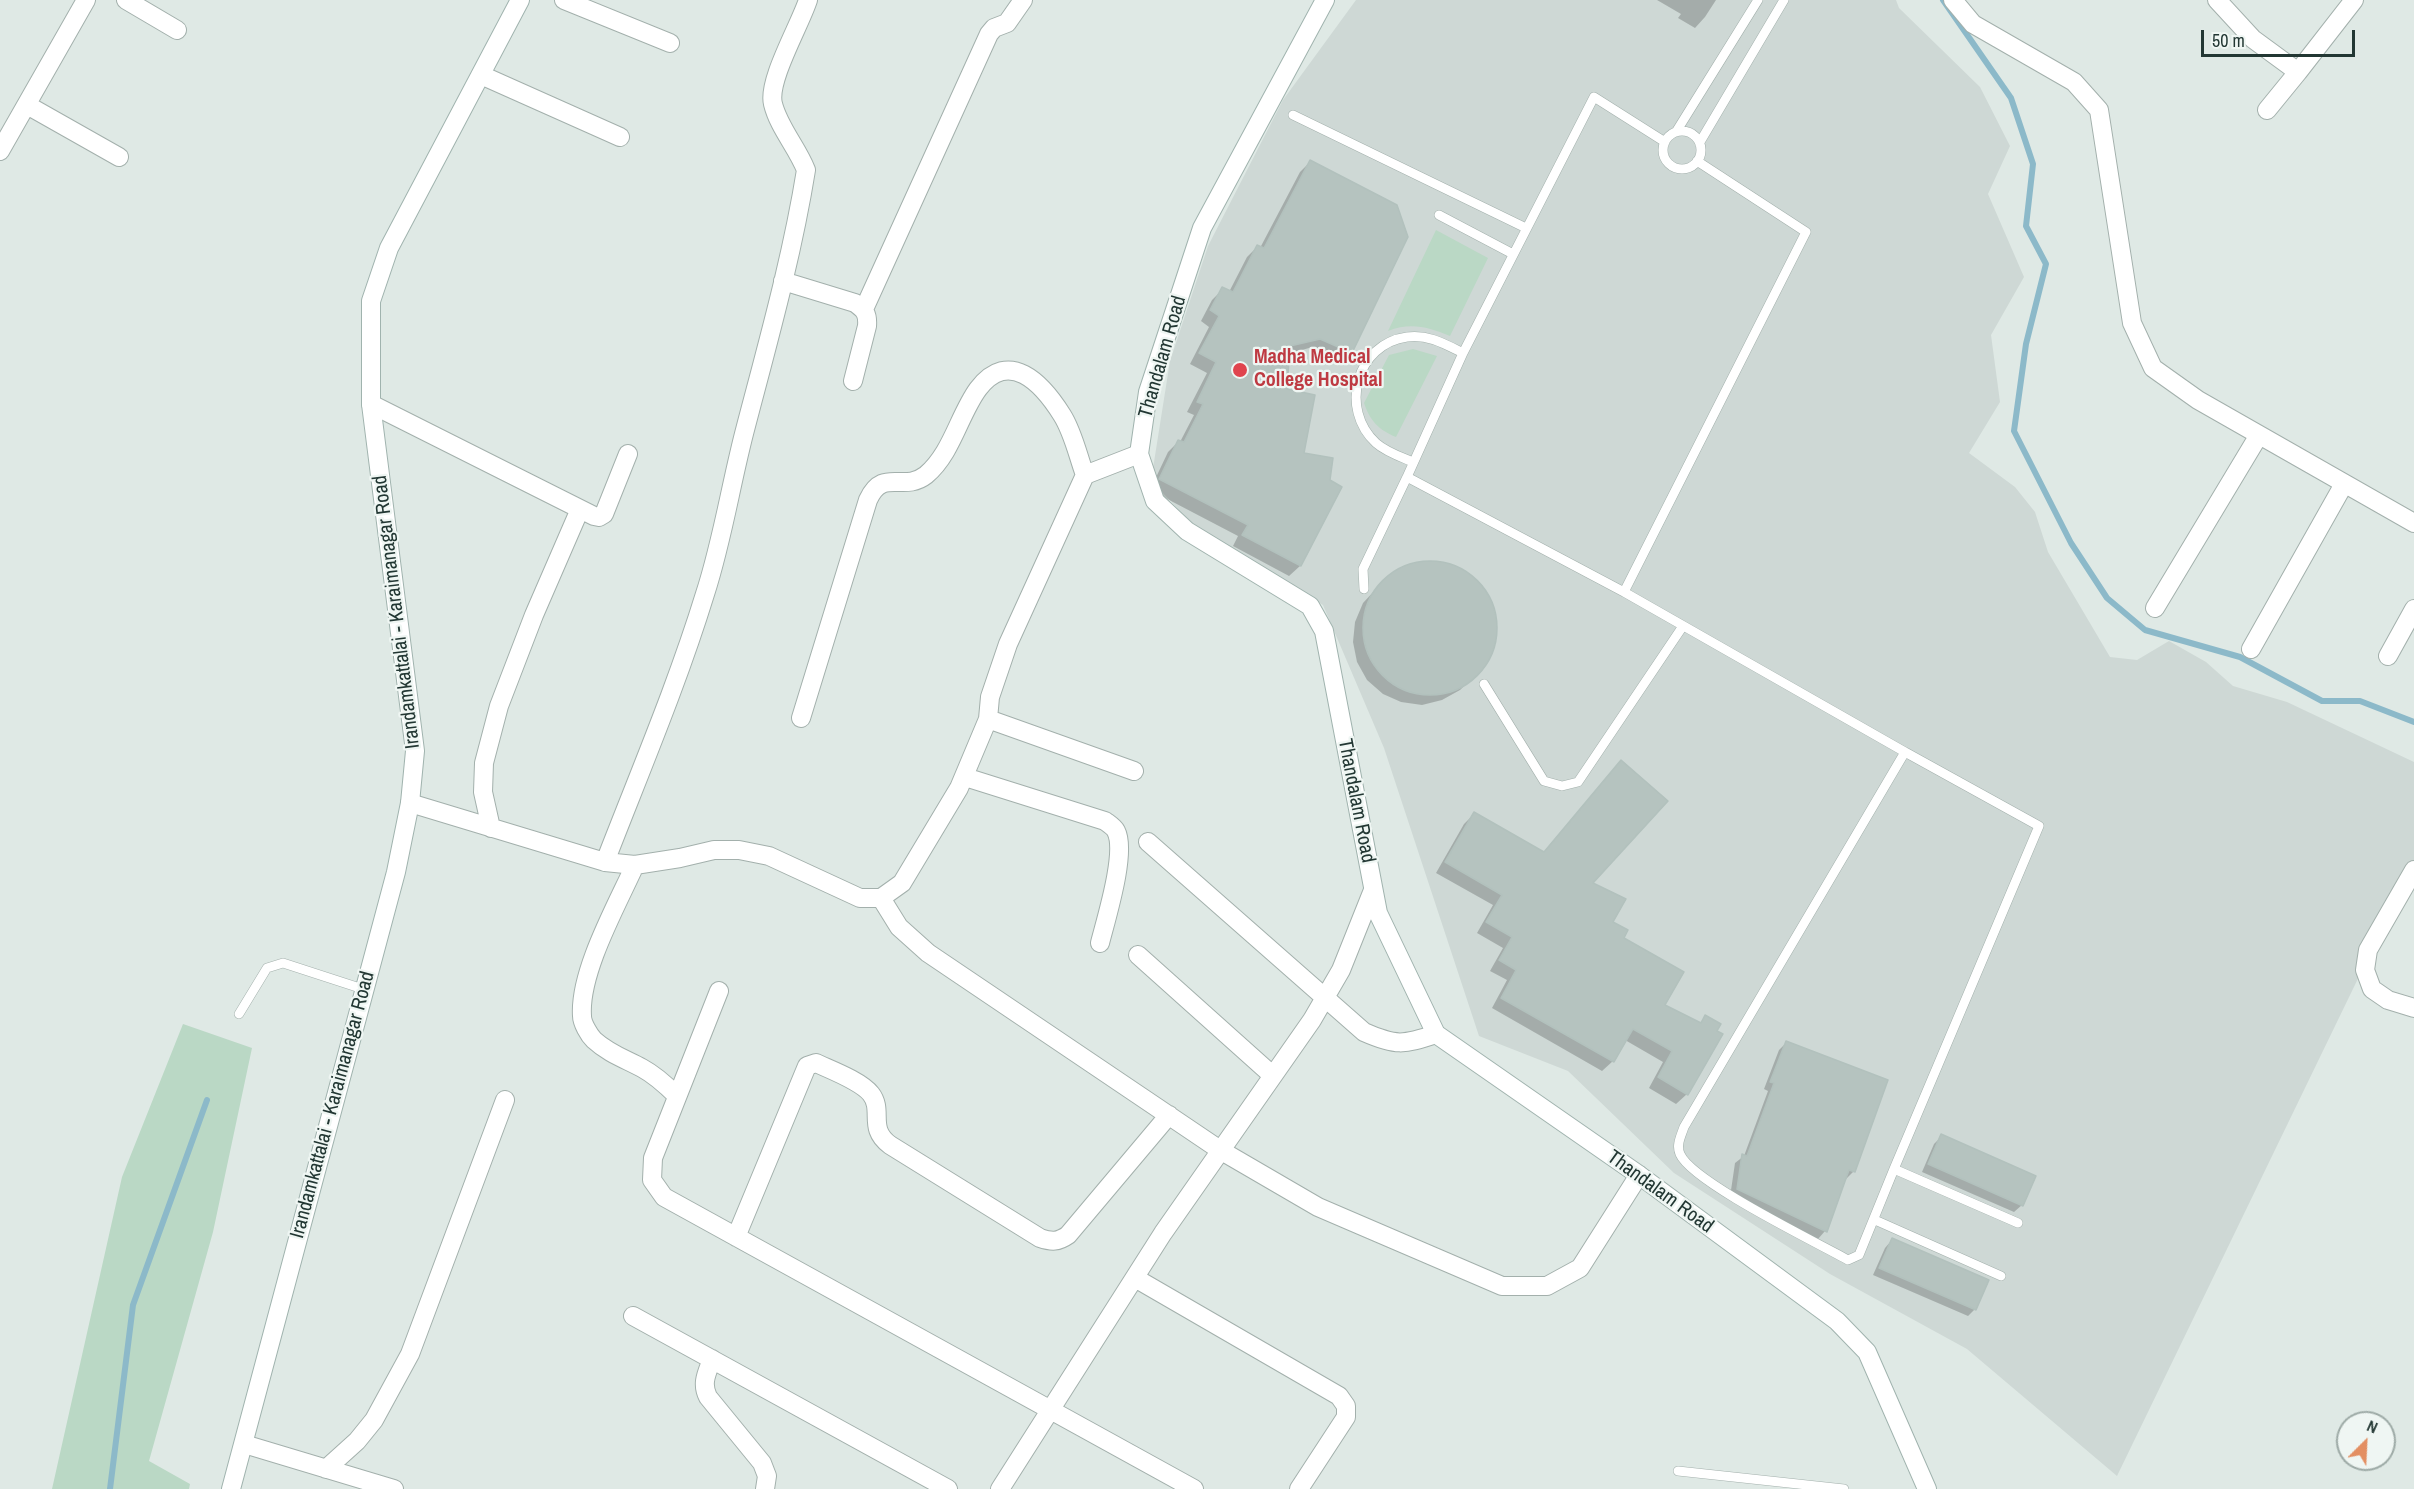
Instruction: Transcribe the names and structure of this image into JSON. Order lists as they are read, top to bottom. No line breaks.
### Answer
{"streets":{"street":["Thandalam Road","Irandamkattalai - Karaimanagar Road"]},"places":["Madha Medical College Hospital"],"scale_bar":"50 m","north":"top right"}
